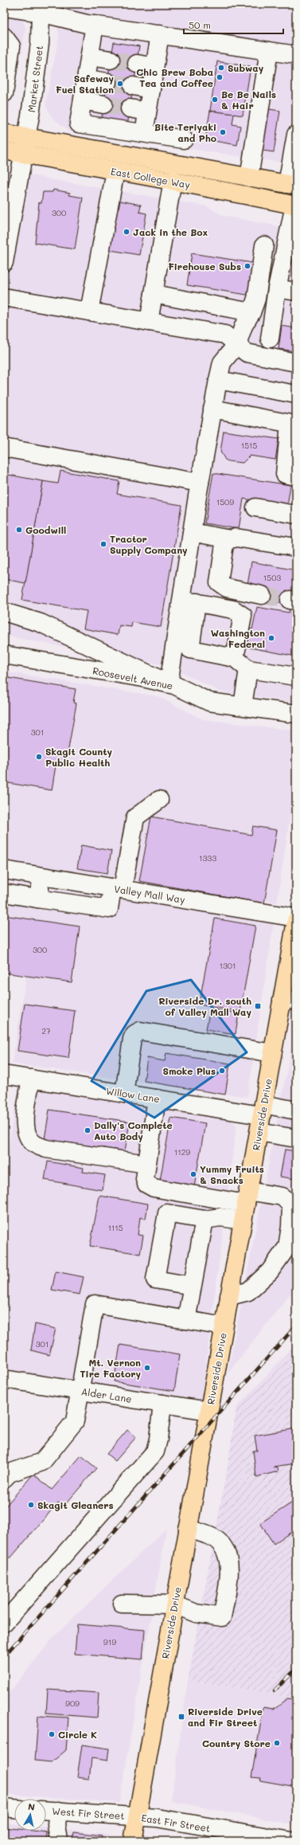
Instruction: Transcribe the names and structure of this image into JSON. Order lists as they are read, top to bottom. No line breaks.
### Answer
{"streets":{"main road":["East College Way","Riverside Drive"],"street":["Market Street","Roosevelt Avenue","Valley Mall Way","Willow Lane","Alder Lane","West Fir Street","East Fir Street"]},"crossings":[["Market Street","East College Way"],["Valley Mall Way","Riverside Drive"],["Willow Lane","Riverside Drive"],["Riverside Drive","Alder Lane"],["Riverside Drive","West Fir Street"],["Riverside Drive","East Fir Street"],["West Fir Street","East Fir Street"]],"places":{"other":["Subway","Chic Brew Boba Tea and Coffee","Safeway Fuel Station","Be Be Nails & Hair","Bite Teriyaki and Pho","Jack in the Box","Firehouse Subs","Goodwill","Tractor Supply Company","Washington Federal","Skagit County Public Health","Smoke Plus","Dally's Complete Auto Body","Yummy Fruits & Snacks","Mt. Vernon Tire Factory","Skagit Gleaners","Circle K","Country Store"],"transit":["Riverside Dr. south of Valley Mall Way","Riverside Drive and Fir Street"]},"house_numbers":["300","1515","1509","1503","301","1333","300","1301","27","1129","1115","301","919","909"],"scale_bar":"50 m","north":"top"}
